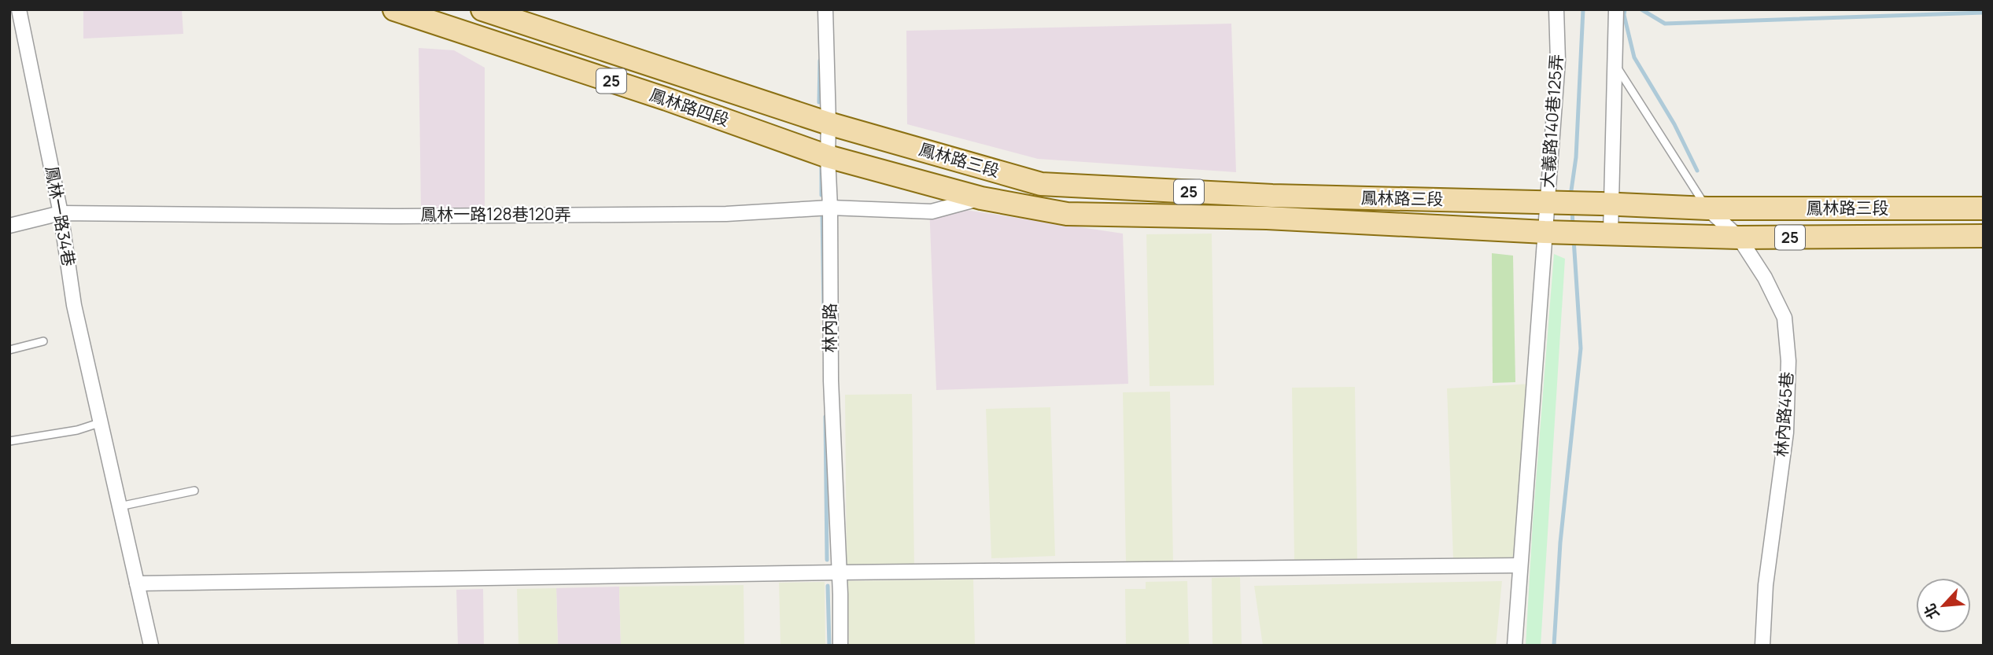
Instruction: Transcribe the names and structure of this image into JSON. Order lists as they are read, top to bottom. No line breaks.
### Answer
{"streets":{"main road":["25","鳳林路四段","鳳林路三段"],"street":["大義路140巷125弄","鳳林一路128巷120弄","鳳林一路34巷","林內路","林內路45巷"]},"crossings":[["鳳林路四段","鳳林路三段"],["鳳林路四段","林內路"],["大義路140巷125弄","鳳林路三段"],["鳳林路三段","鳳林一路128巷120弄"],["鳳林路三段","林內路"],["鳳林路三段","林內路45巷"],["鳳林一路128巷120弄","鳳林一路34巷"],["鳳林一路128巷120弄","林內路"]],"north":"bottom left"}
